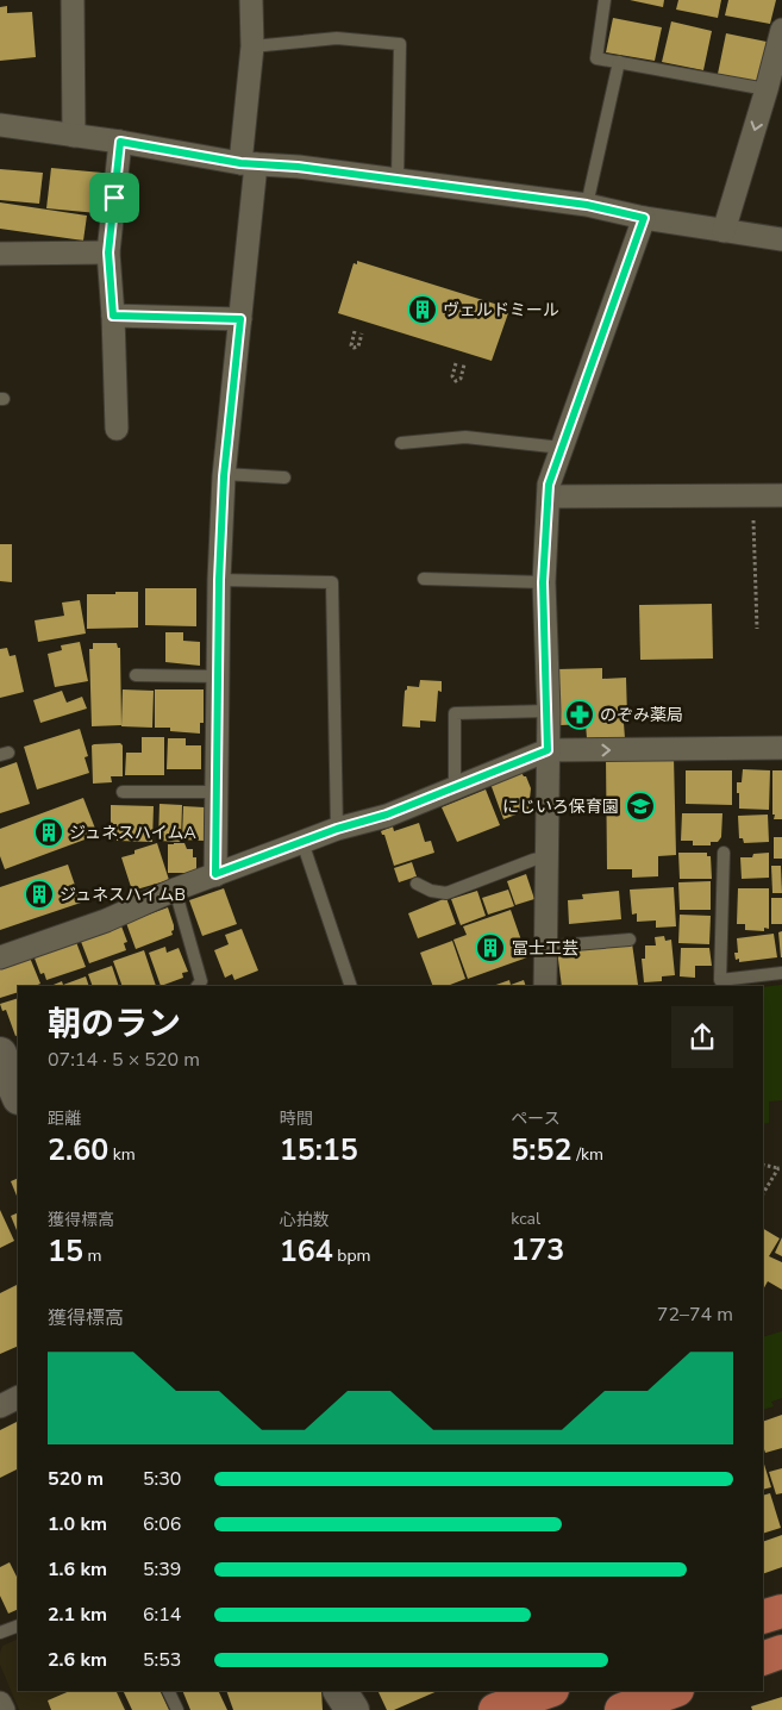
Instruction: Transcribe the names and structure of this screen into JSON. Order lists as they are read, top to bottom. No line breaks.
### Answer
{"places":{"building":["ヴェルドミール","ジュネスハイムA","ジュネスハイムB","冨士工芸"],"pharmacy":["のぞみ薬局"],"school or university":["にじいろ保育園"]},"page":{"heading":["朝のラン","07:14 · 5 × 520 m"],"stats":[["距離","2.60 km"],["時間","15:15"],["ペース","5:52 /km"],["獲得標高","15 m"],["心拍数","164 bpm"],["kcal","173"]],"chart":["獲得標高","72–74 m"],"list":[{"name":"520 m","note":"5:30"},{"name":"1.0 km","note":"6:06"},{"name":"1.6 km","note":"5:39"},{"name":"2.1 km","note":"6:14"},{"name":"2.6 km","note":"5:53"}]}}
